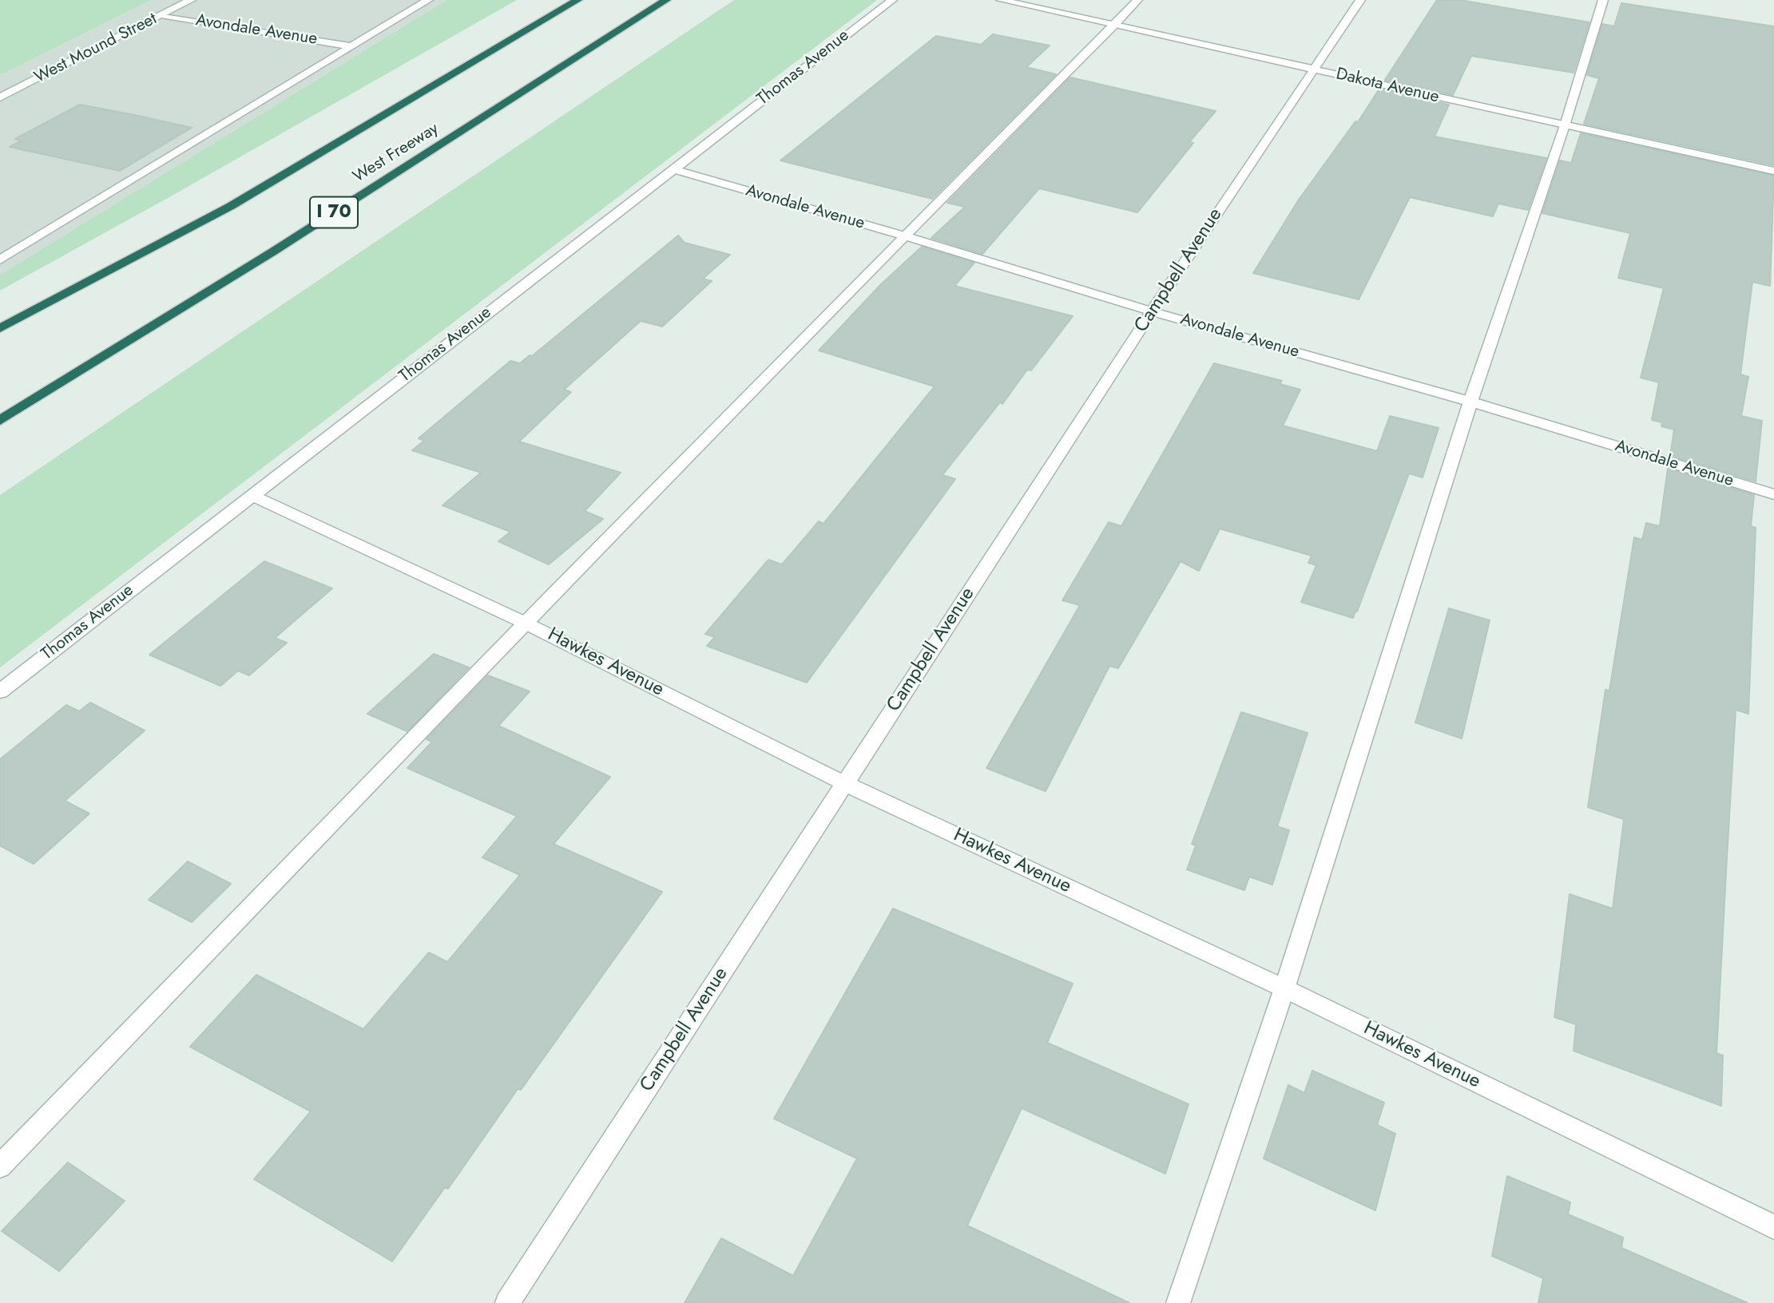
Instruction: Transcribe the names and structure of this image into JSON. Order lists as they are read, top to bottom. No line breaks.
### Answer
{"streets":{"highway":["West Freeway","I 70"],"street":["Avondale Avenue","West Mound Street","Thomas Avenue","Dakota Avenue","Campbell Avenue","Hawkes Avenue"]},"crossings":[["Avondale Avenue","West Mound Street"],["Avondale Avenue","Thomas Avenue"],["Avondale Avenue","Campbell Avenue"],["Thomas Avenue","Hawkes Avenue"],["Dakota Avenue","Campbell Avenue"],["Campbell Avenue","Hawkes Avenue"]]}
